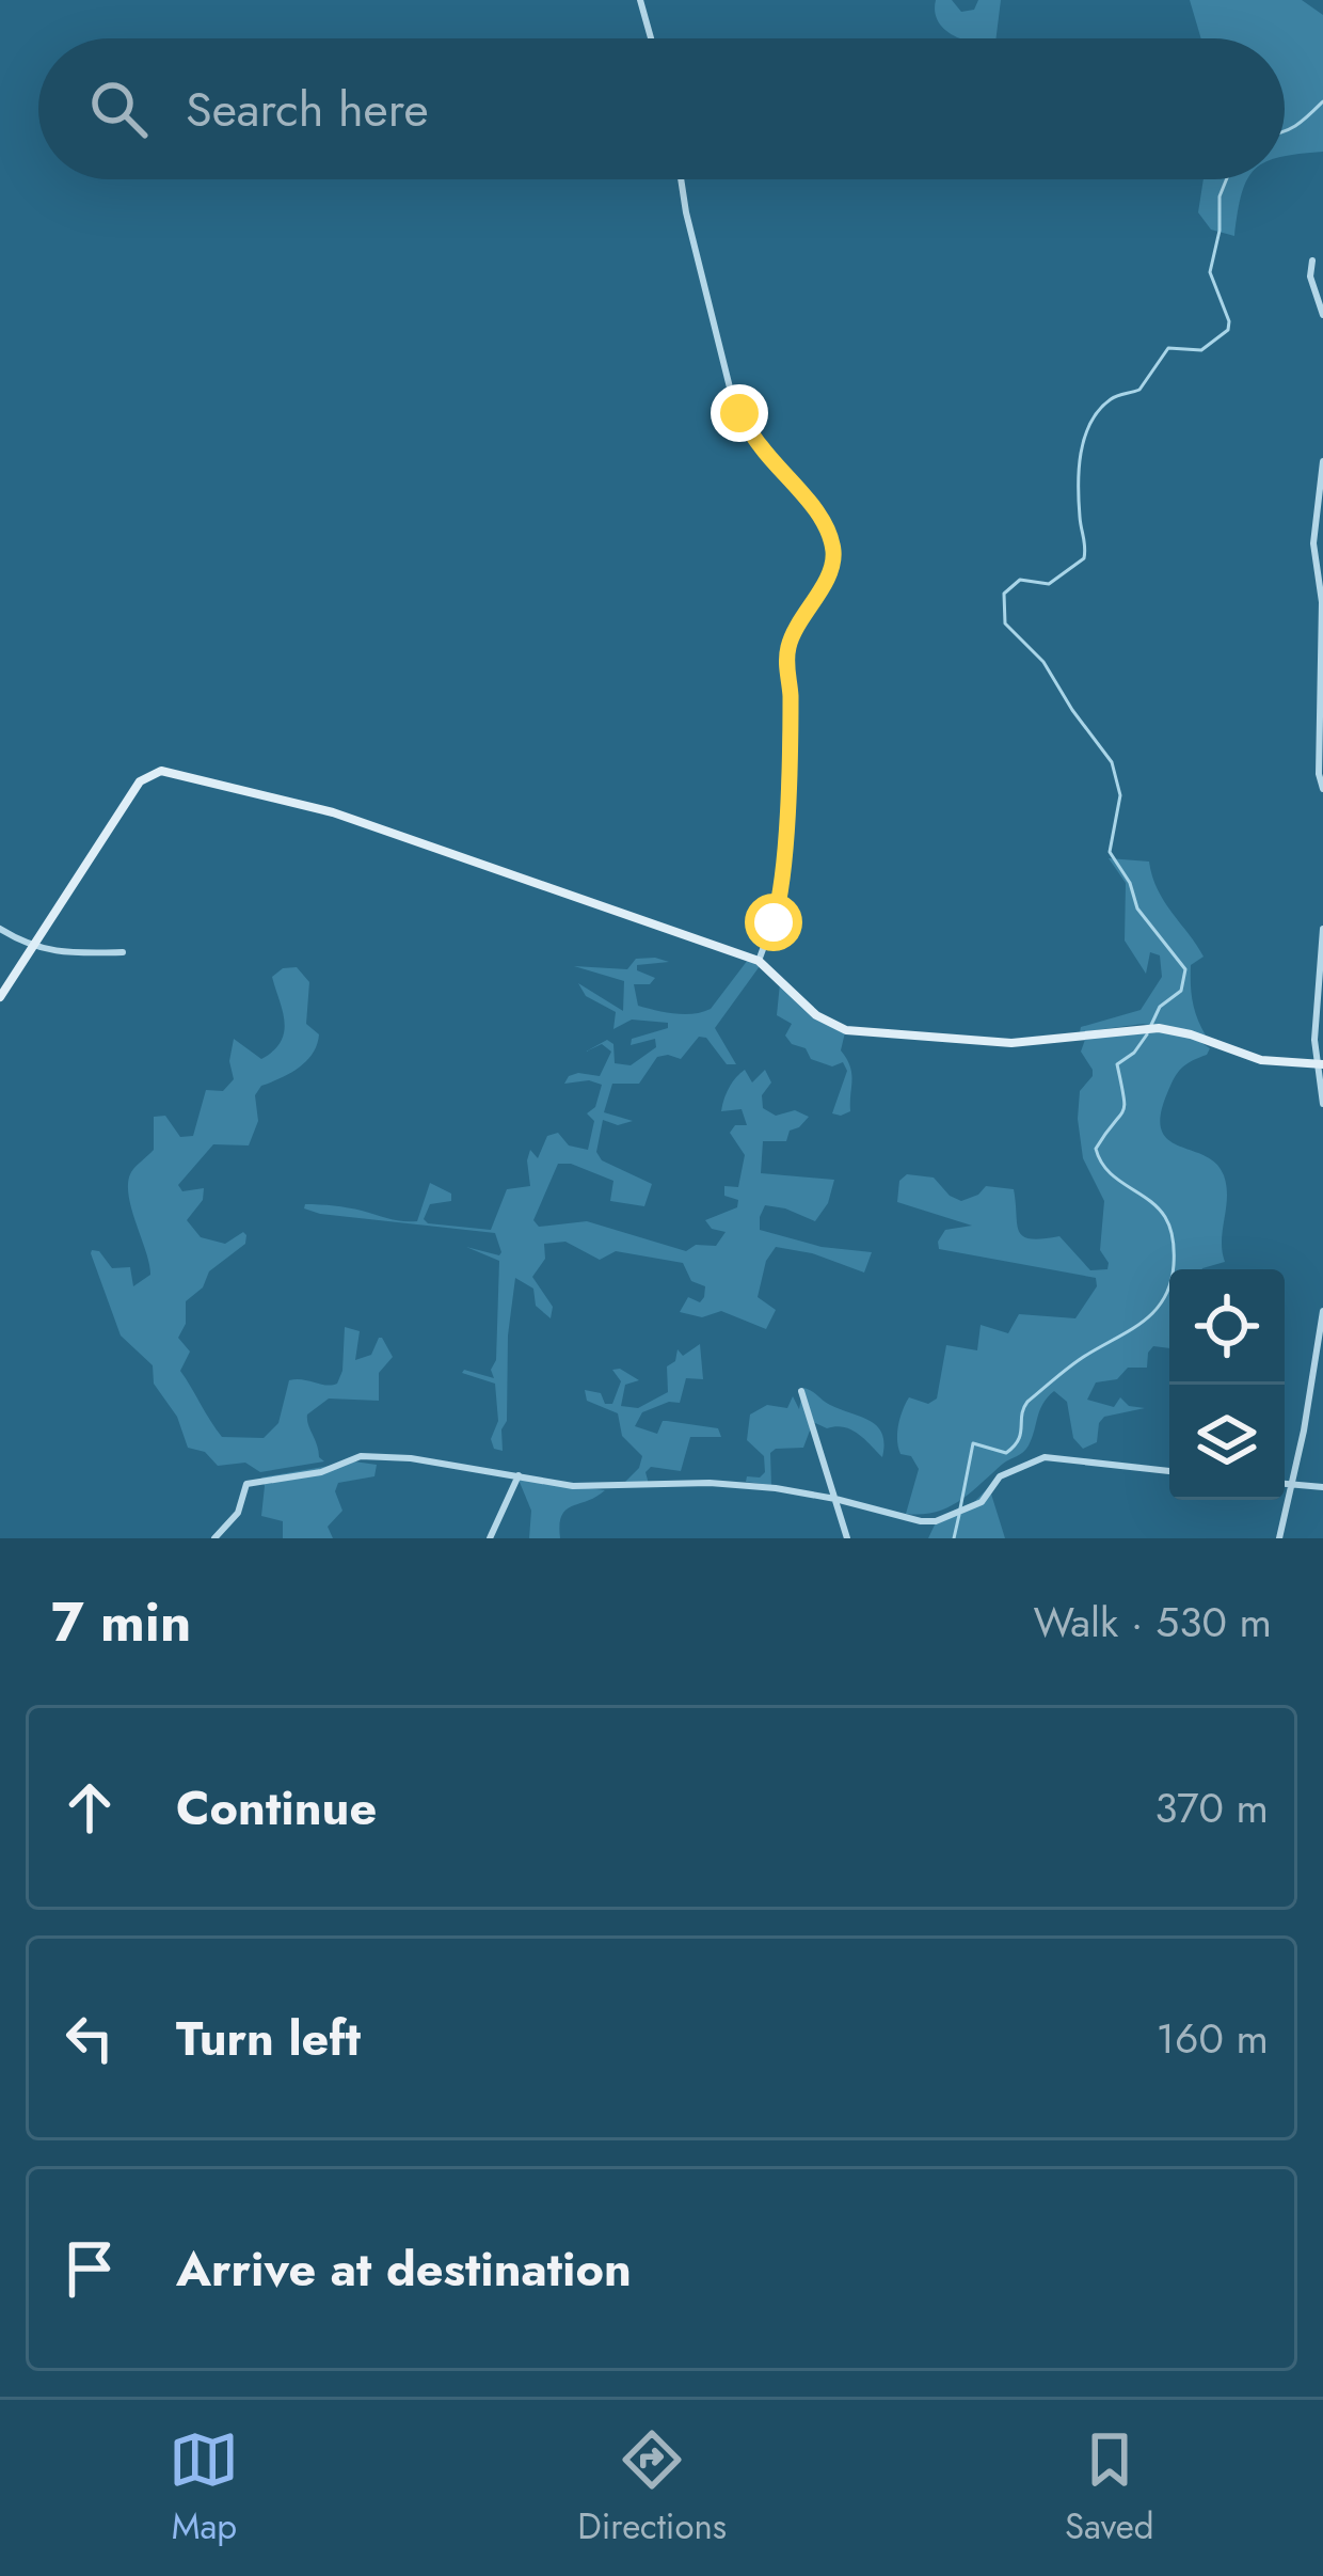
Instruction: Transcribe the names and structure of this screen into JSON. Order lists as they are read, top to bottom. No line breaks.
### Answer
{"page":{"search":"Search here","heading":["7 min","Walk · 530 m"],"list":[["Continue","370 m"],["Turn left","160 m"],"Arrive at destination"],"nav":["Map","Directions","Saved"]}}
